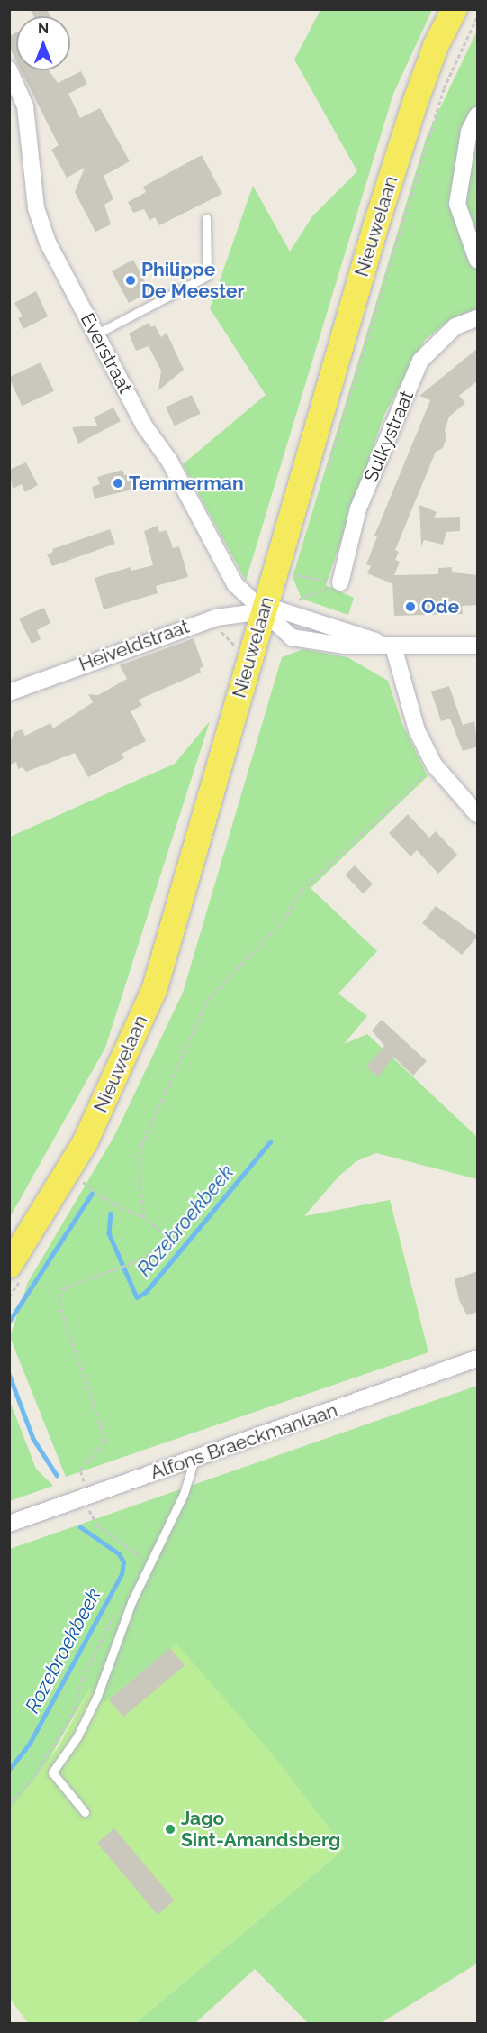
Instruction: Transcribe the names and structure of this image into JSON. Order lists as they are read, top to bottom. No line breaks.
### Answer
{"streets":{"main road":["Nieuwelaan"],"street":["Everstraat","Sulkystraat","Heiveldstraat","Alfons Braeckmanlaan"]},"crossings":[["Nieuwelaan","Everstraat"],["Nieuwelaan","Heiveldstraat"],["Everstraat","Heiveldstraat"]],"water":["Rozebroekbeek"],"places":["Philippe De Meester","Temmerman","Ode","Jago Sint-Amandsberg"],"north":"top"}
